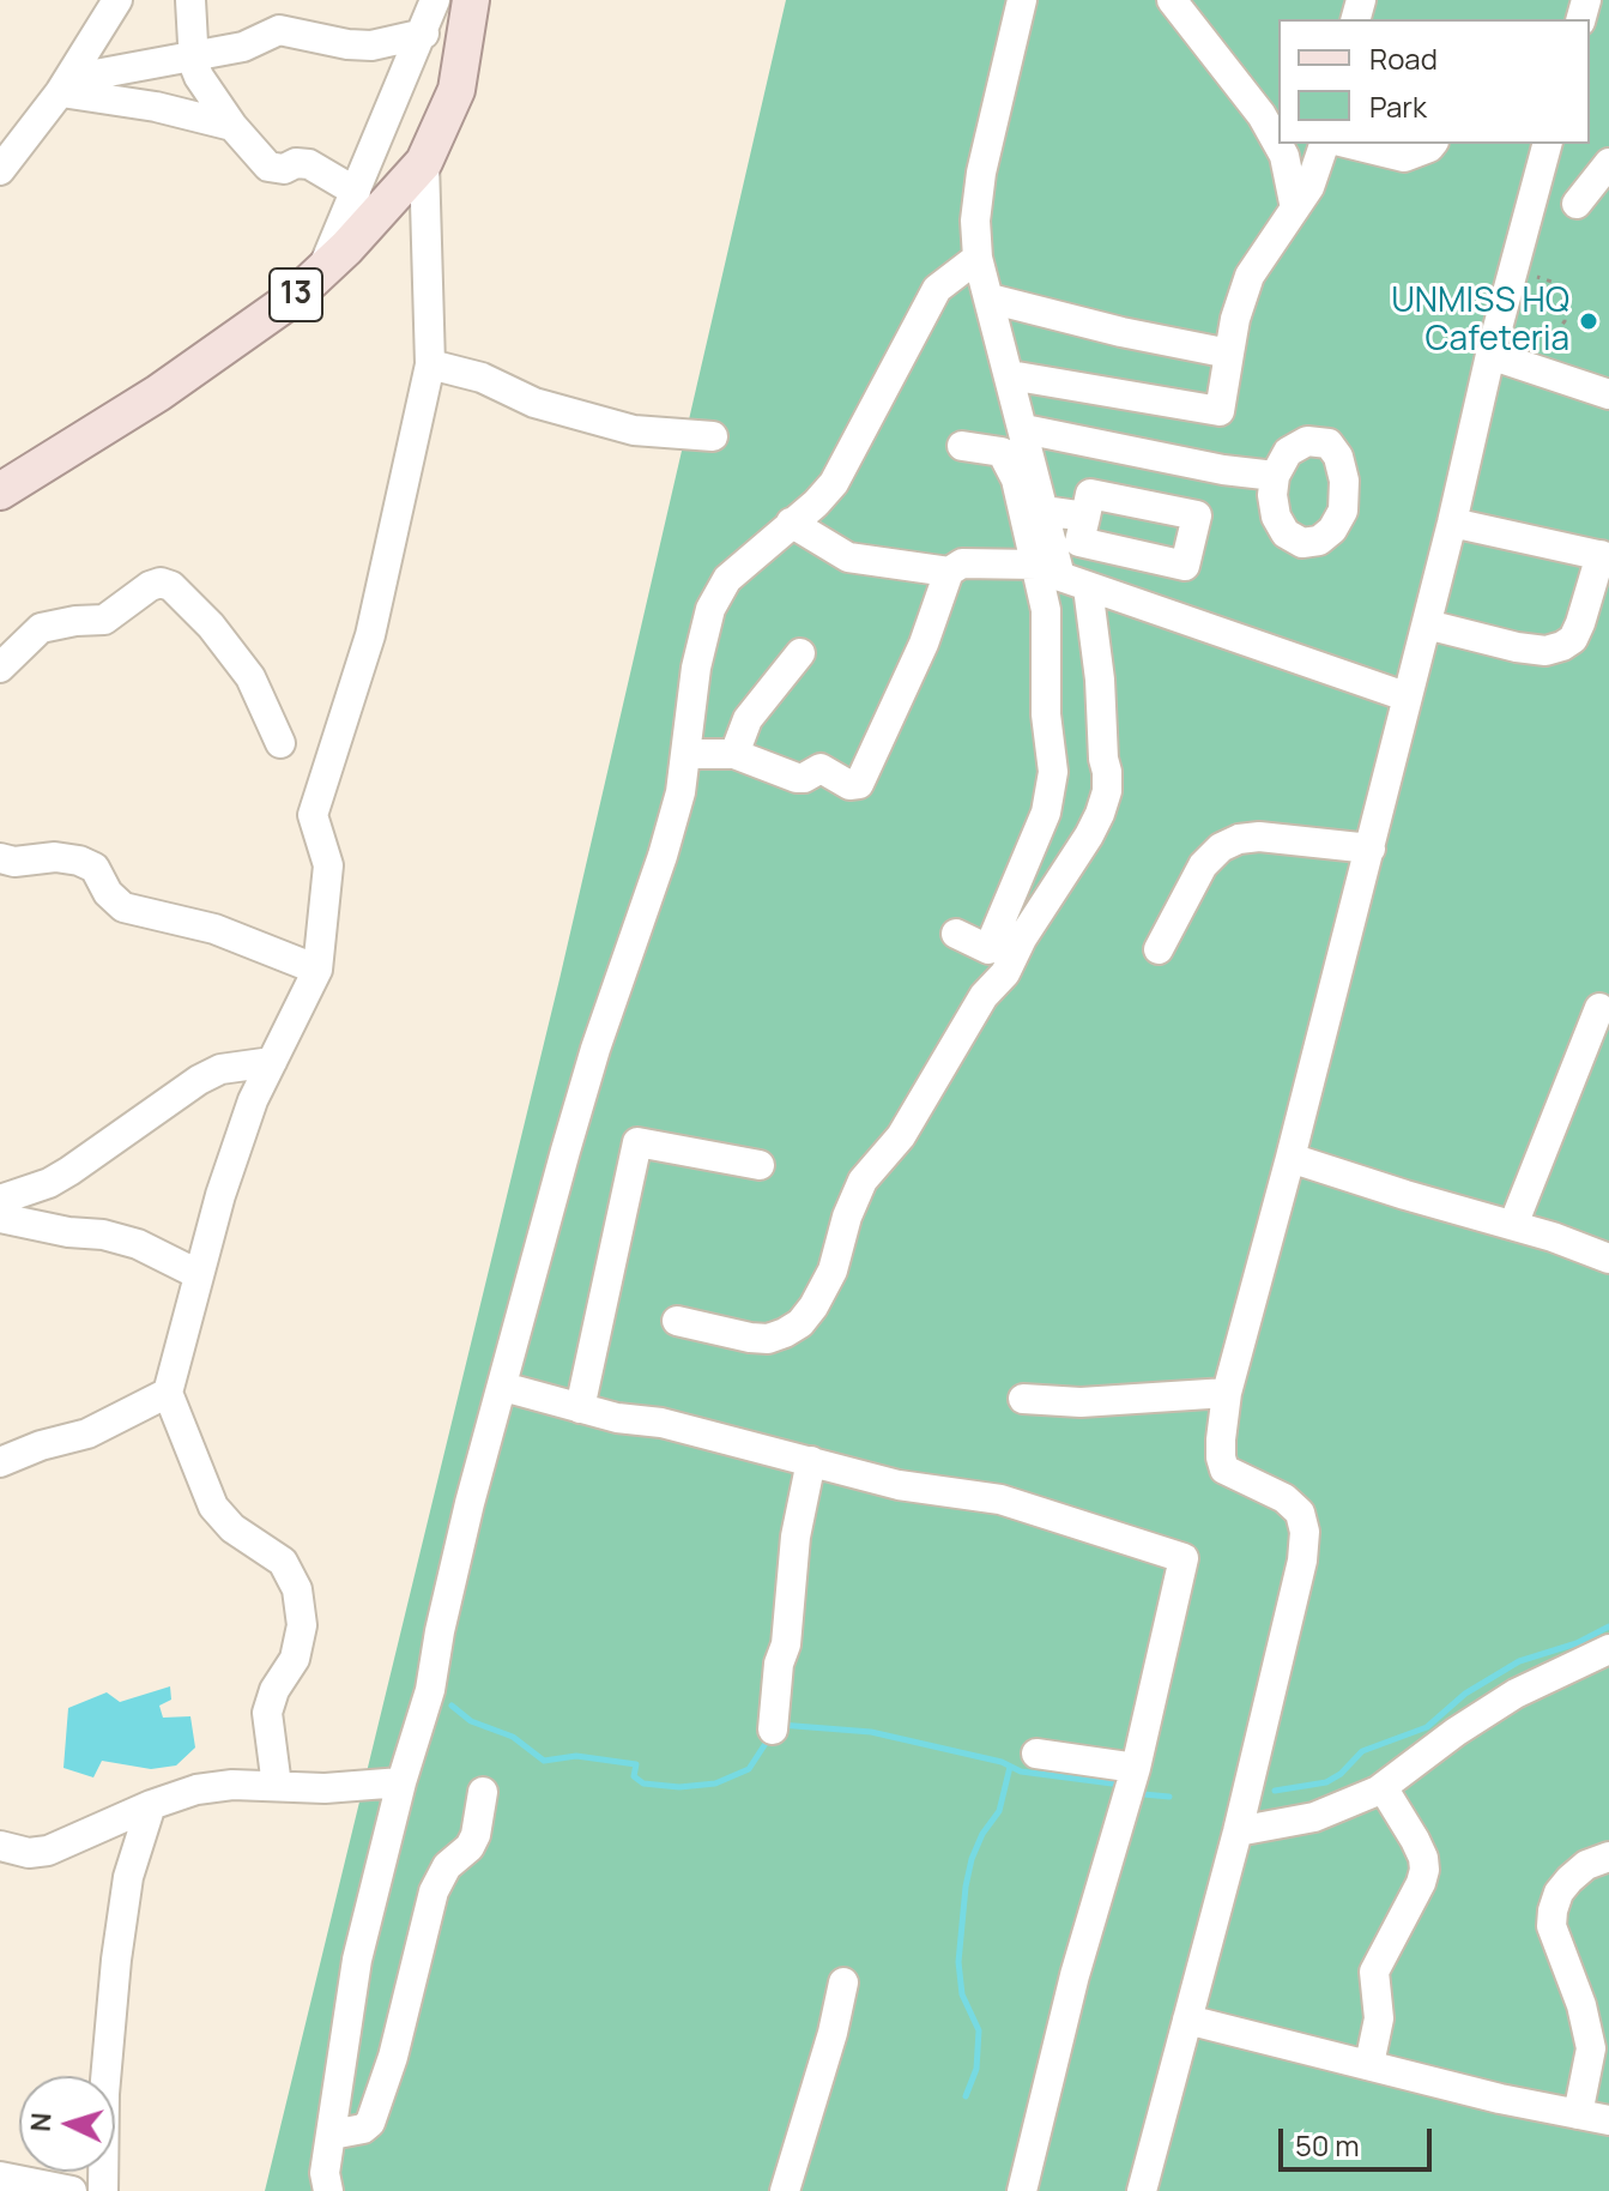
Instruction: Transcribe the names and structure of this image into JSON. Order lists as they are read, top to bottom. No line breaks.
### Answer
{"streets":{"main road":["13"]},"places":["UNMISS HQ Cafeteria"],"legend":["Road","Park"],"scale_bar":"50 m","north":"left"}
